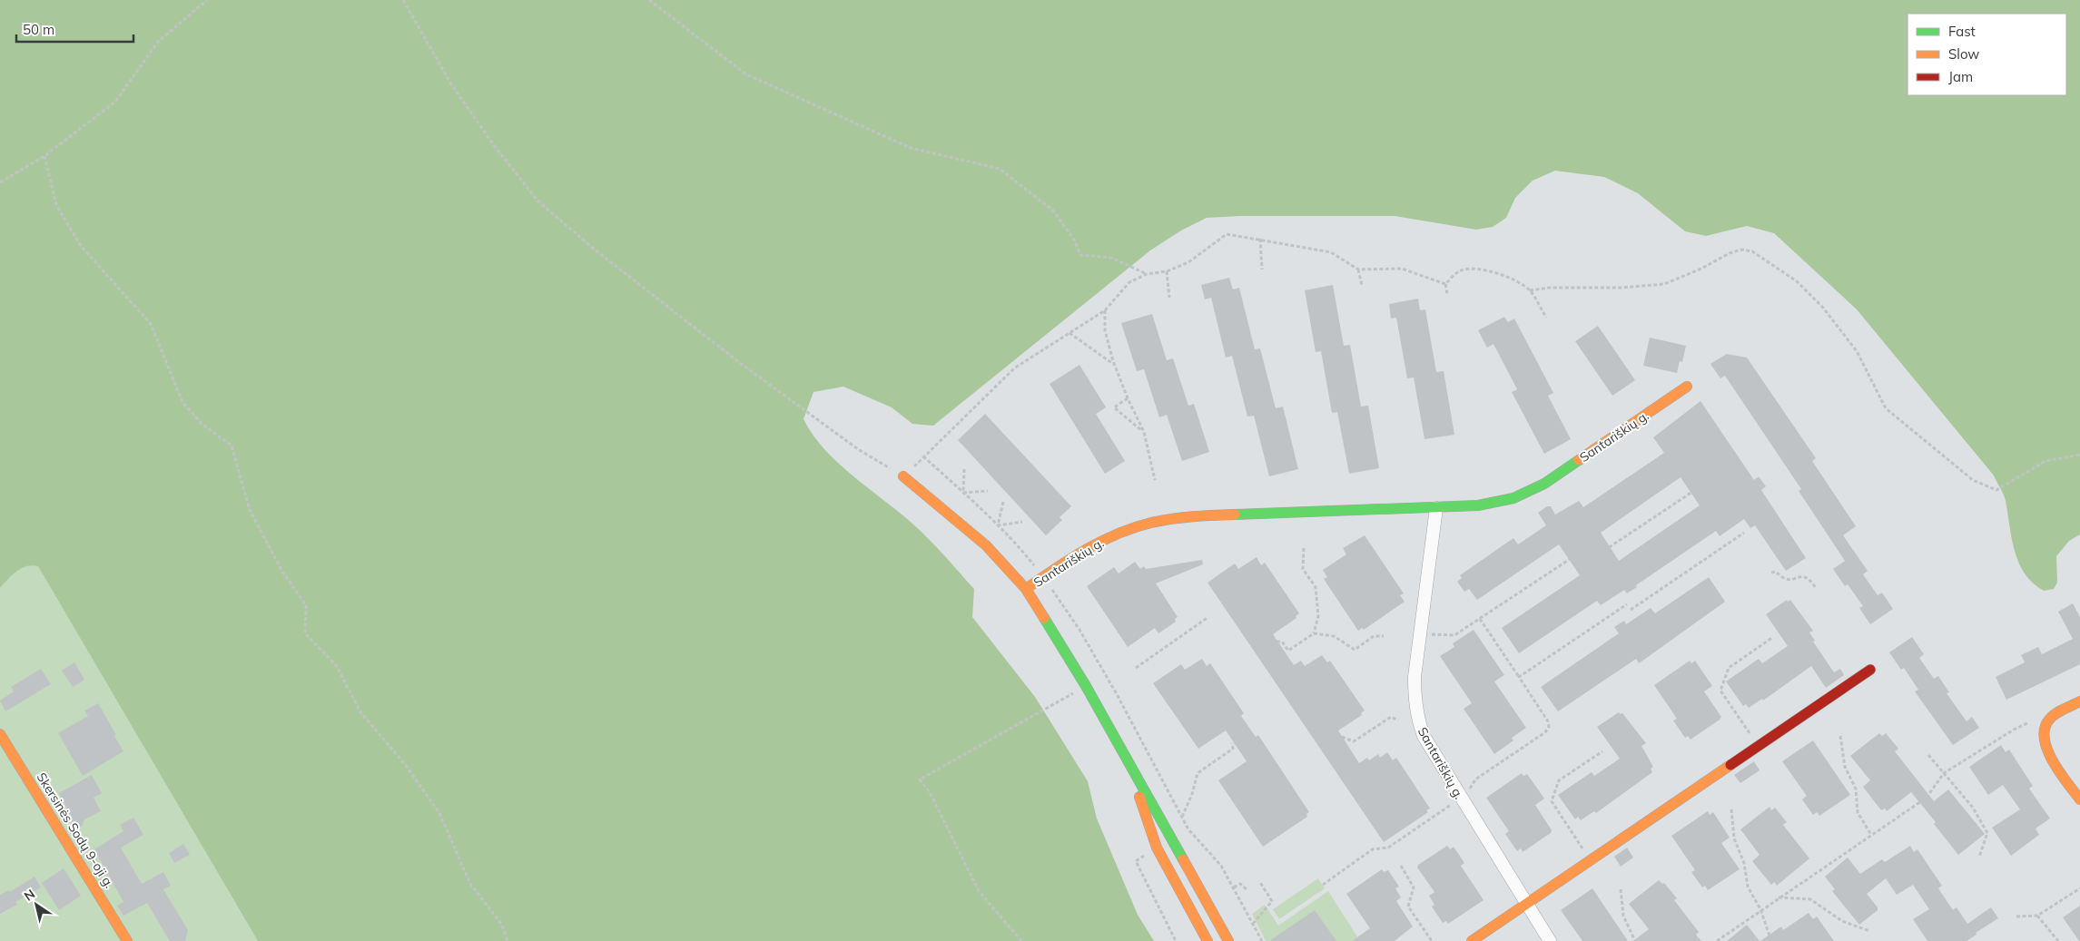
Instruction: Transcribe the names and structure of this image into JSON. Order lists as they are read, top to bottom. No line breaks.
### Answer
{"streets":{"street":["Santariškių g.","Skersinės Sodų 9-oji g."]},"legend":["Fast","Slow","Jam"],"scale_bar":"50 m","north":"top left"}
